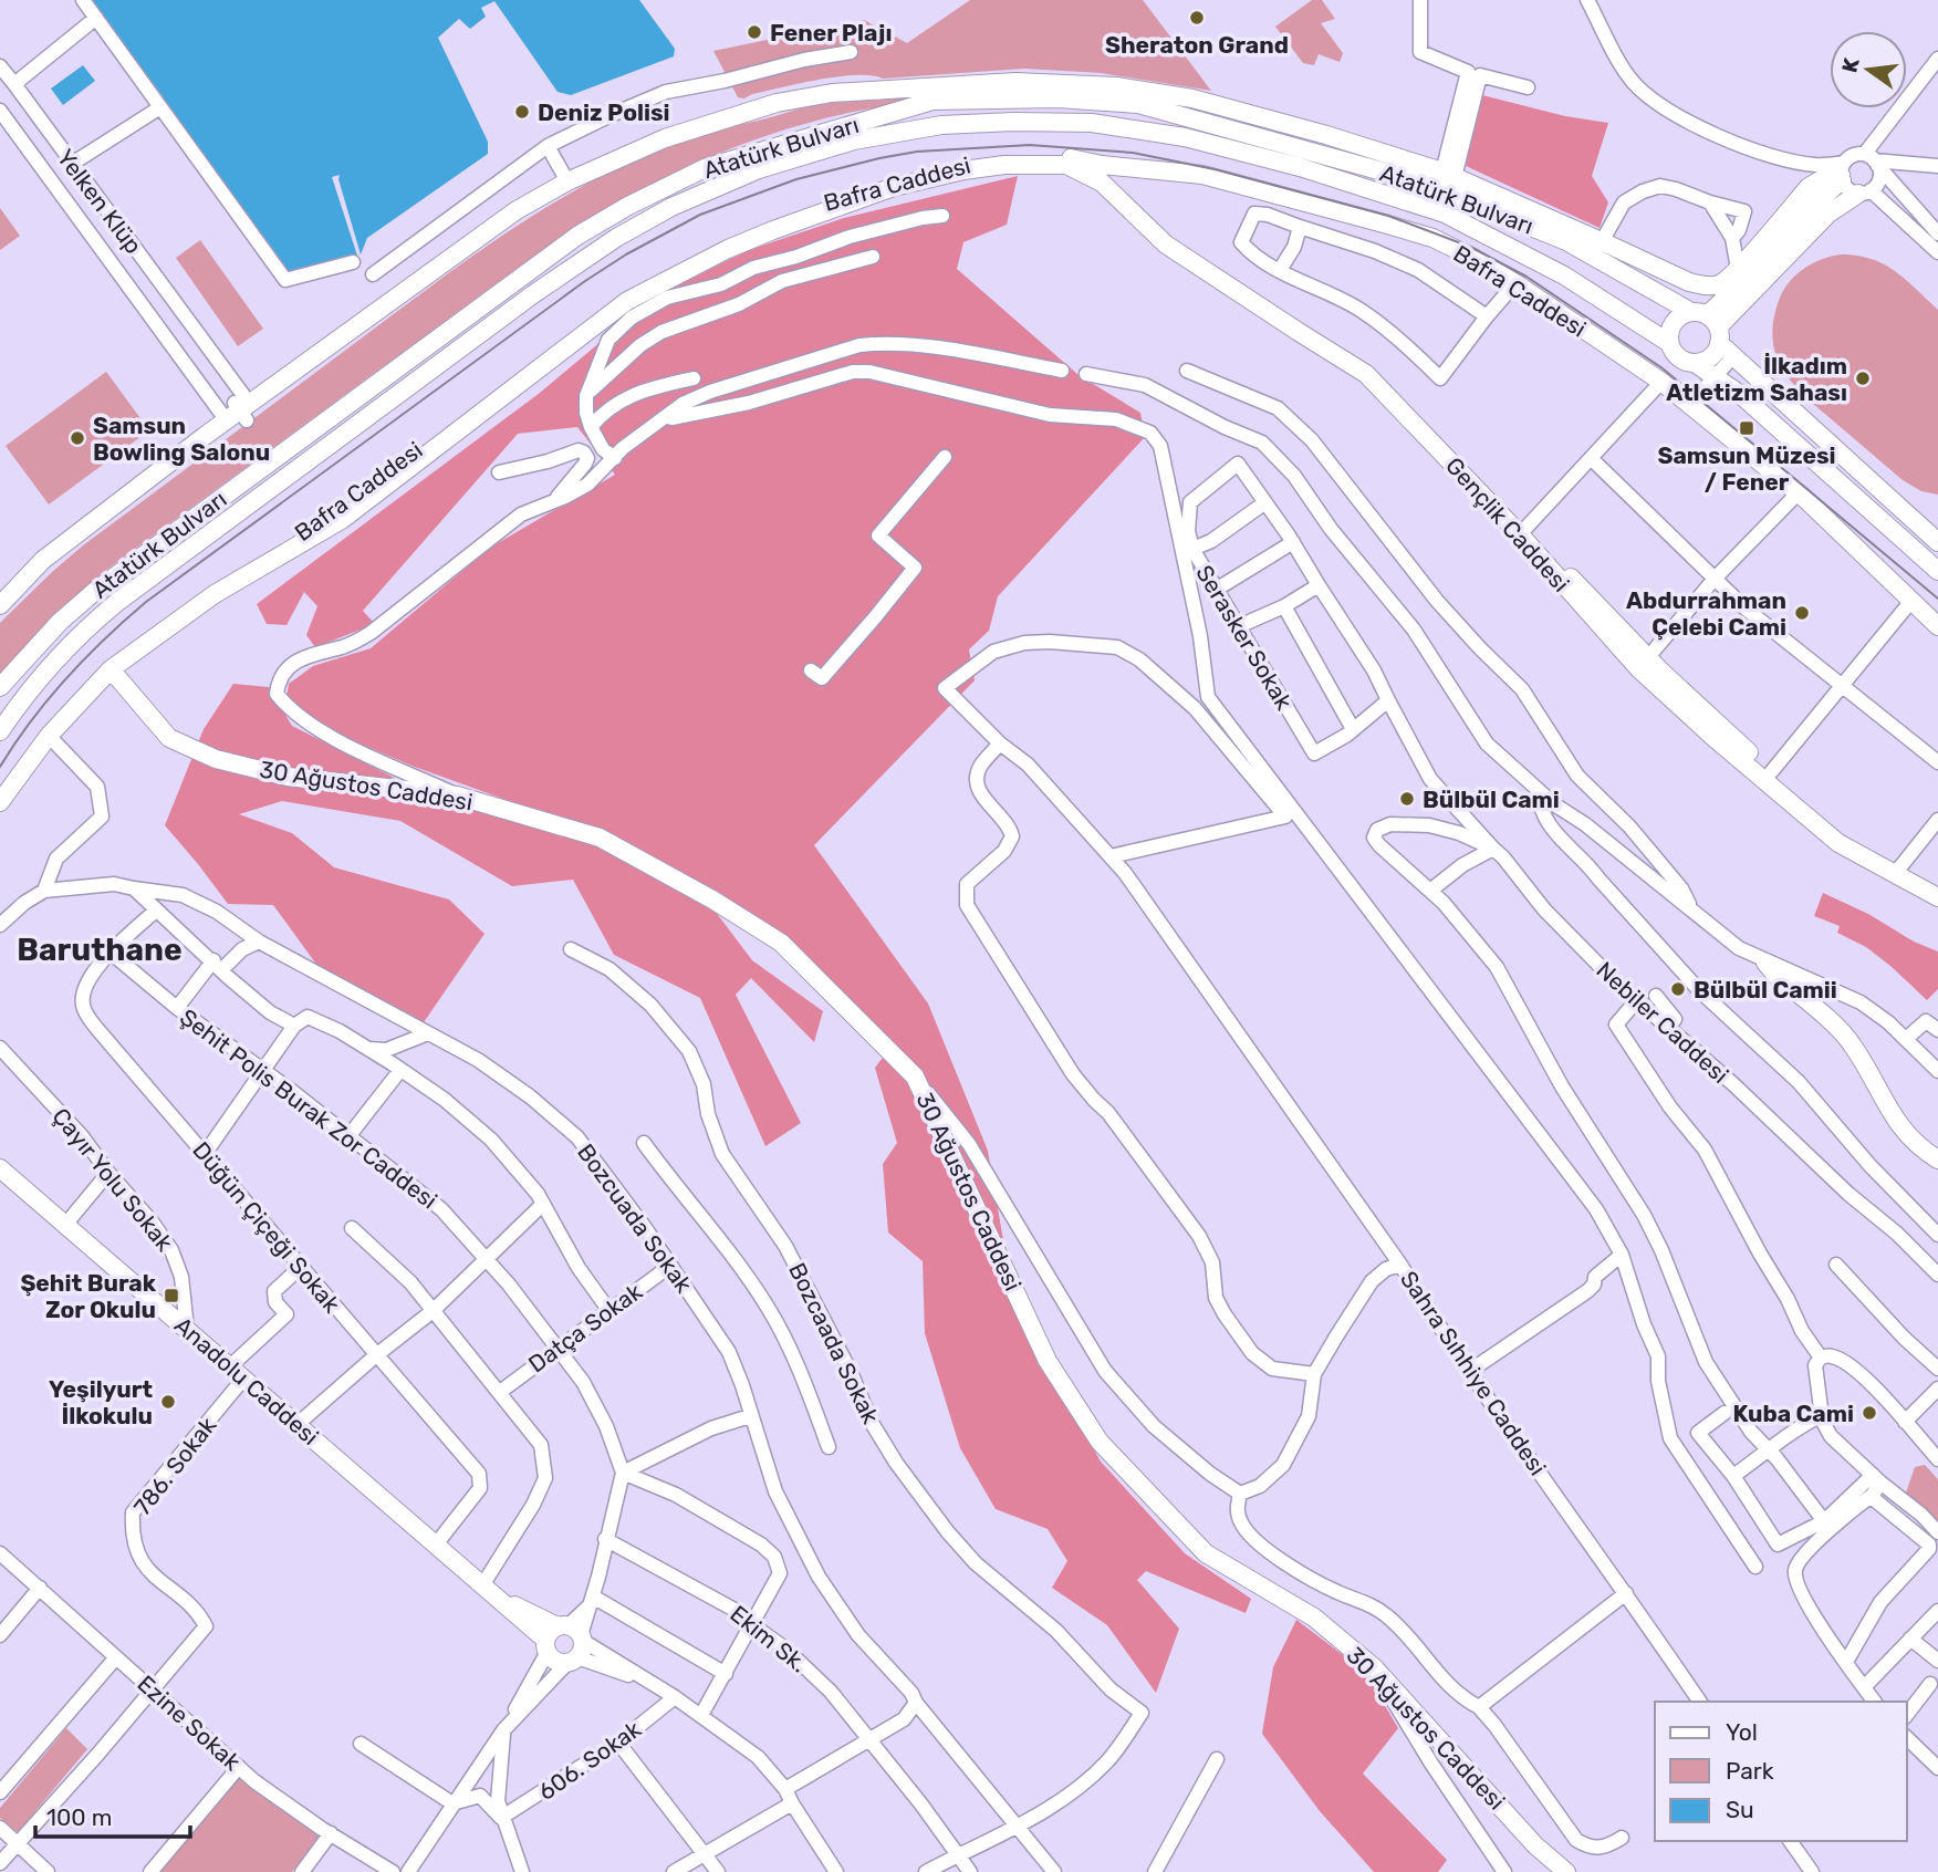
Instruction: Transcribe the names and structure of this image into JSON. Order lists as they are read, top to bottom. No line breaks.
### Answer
{"streets":{"main road":["Atatürk Bulvarı","Bafra Caddesi","Gençlik Caddesi","30 Ağustos Caddesi","Anadolu Caddesi"],"street":["Yelken Klüp","Serasker Sokak","Nebiler Caddesi","Şehit Polis Burak Zor Caddesi","Çayır Yolu Sokak","Bozcuada Sokak","Düğün Çiçeği Sokak","Datça Sokak","Bozcaada Sokak","Sahra Sıhhiye Caddesi","786. Sokak","Ekim Sk.","Ezine Sokak","606. Sokak"]},"crossings":[["Bafra Caddesi","Gençlik Caddesi"],["Bafra Caddesi","30 Ağustos Caddesi"],["Şehit Polis Burak Zor Caddesi","Düğün Çiçeği Sokak"],["Şehit Polis Burak Zor Caddesi","Datça Sokak"],["Çayır Yolu Sokak","Anadolu Caddesi"],["Bozcuada Sokak","Datça Sokak"],["Bozcuada Sokak","Bozcaada Sokak"],["Düğün Çiçeği Sokak","Anadolu Caddesi"],["Düğün Çiçeği Sokak","786. Sokak"],["Anadolu Caddesi","786. Sokak"],["786. Sokak","Ezine Sokak"]],"districts":["Baruthane"],"places":{"other":["Sheraton Grand","Fener Plajı","Deniz Polisi","İlkadım Atletizm Sahası","Samsun Bowling Salonu","Abdurrahman Çelebi Cami","Bülbül Cami","Bülbül Camii","Yeşilyurt İlkokulu","Kuba Cami"],"transit":["Samsun Müzesi / Fener","Şehit Burak Zor Okulu"]},"legend":["Yol","Park","Su"],"scale_bar":"100 m","north":"left"}
